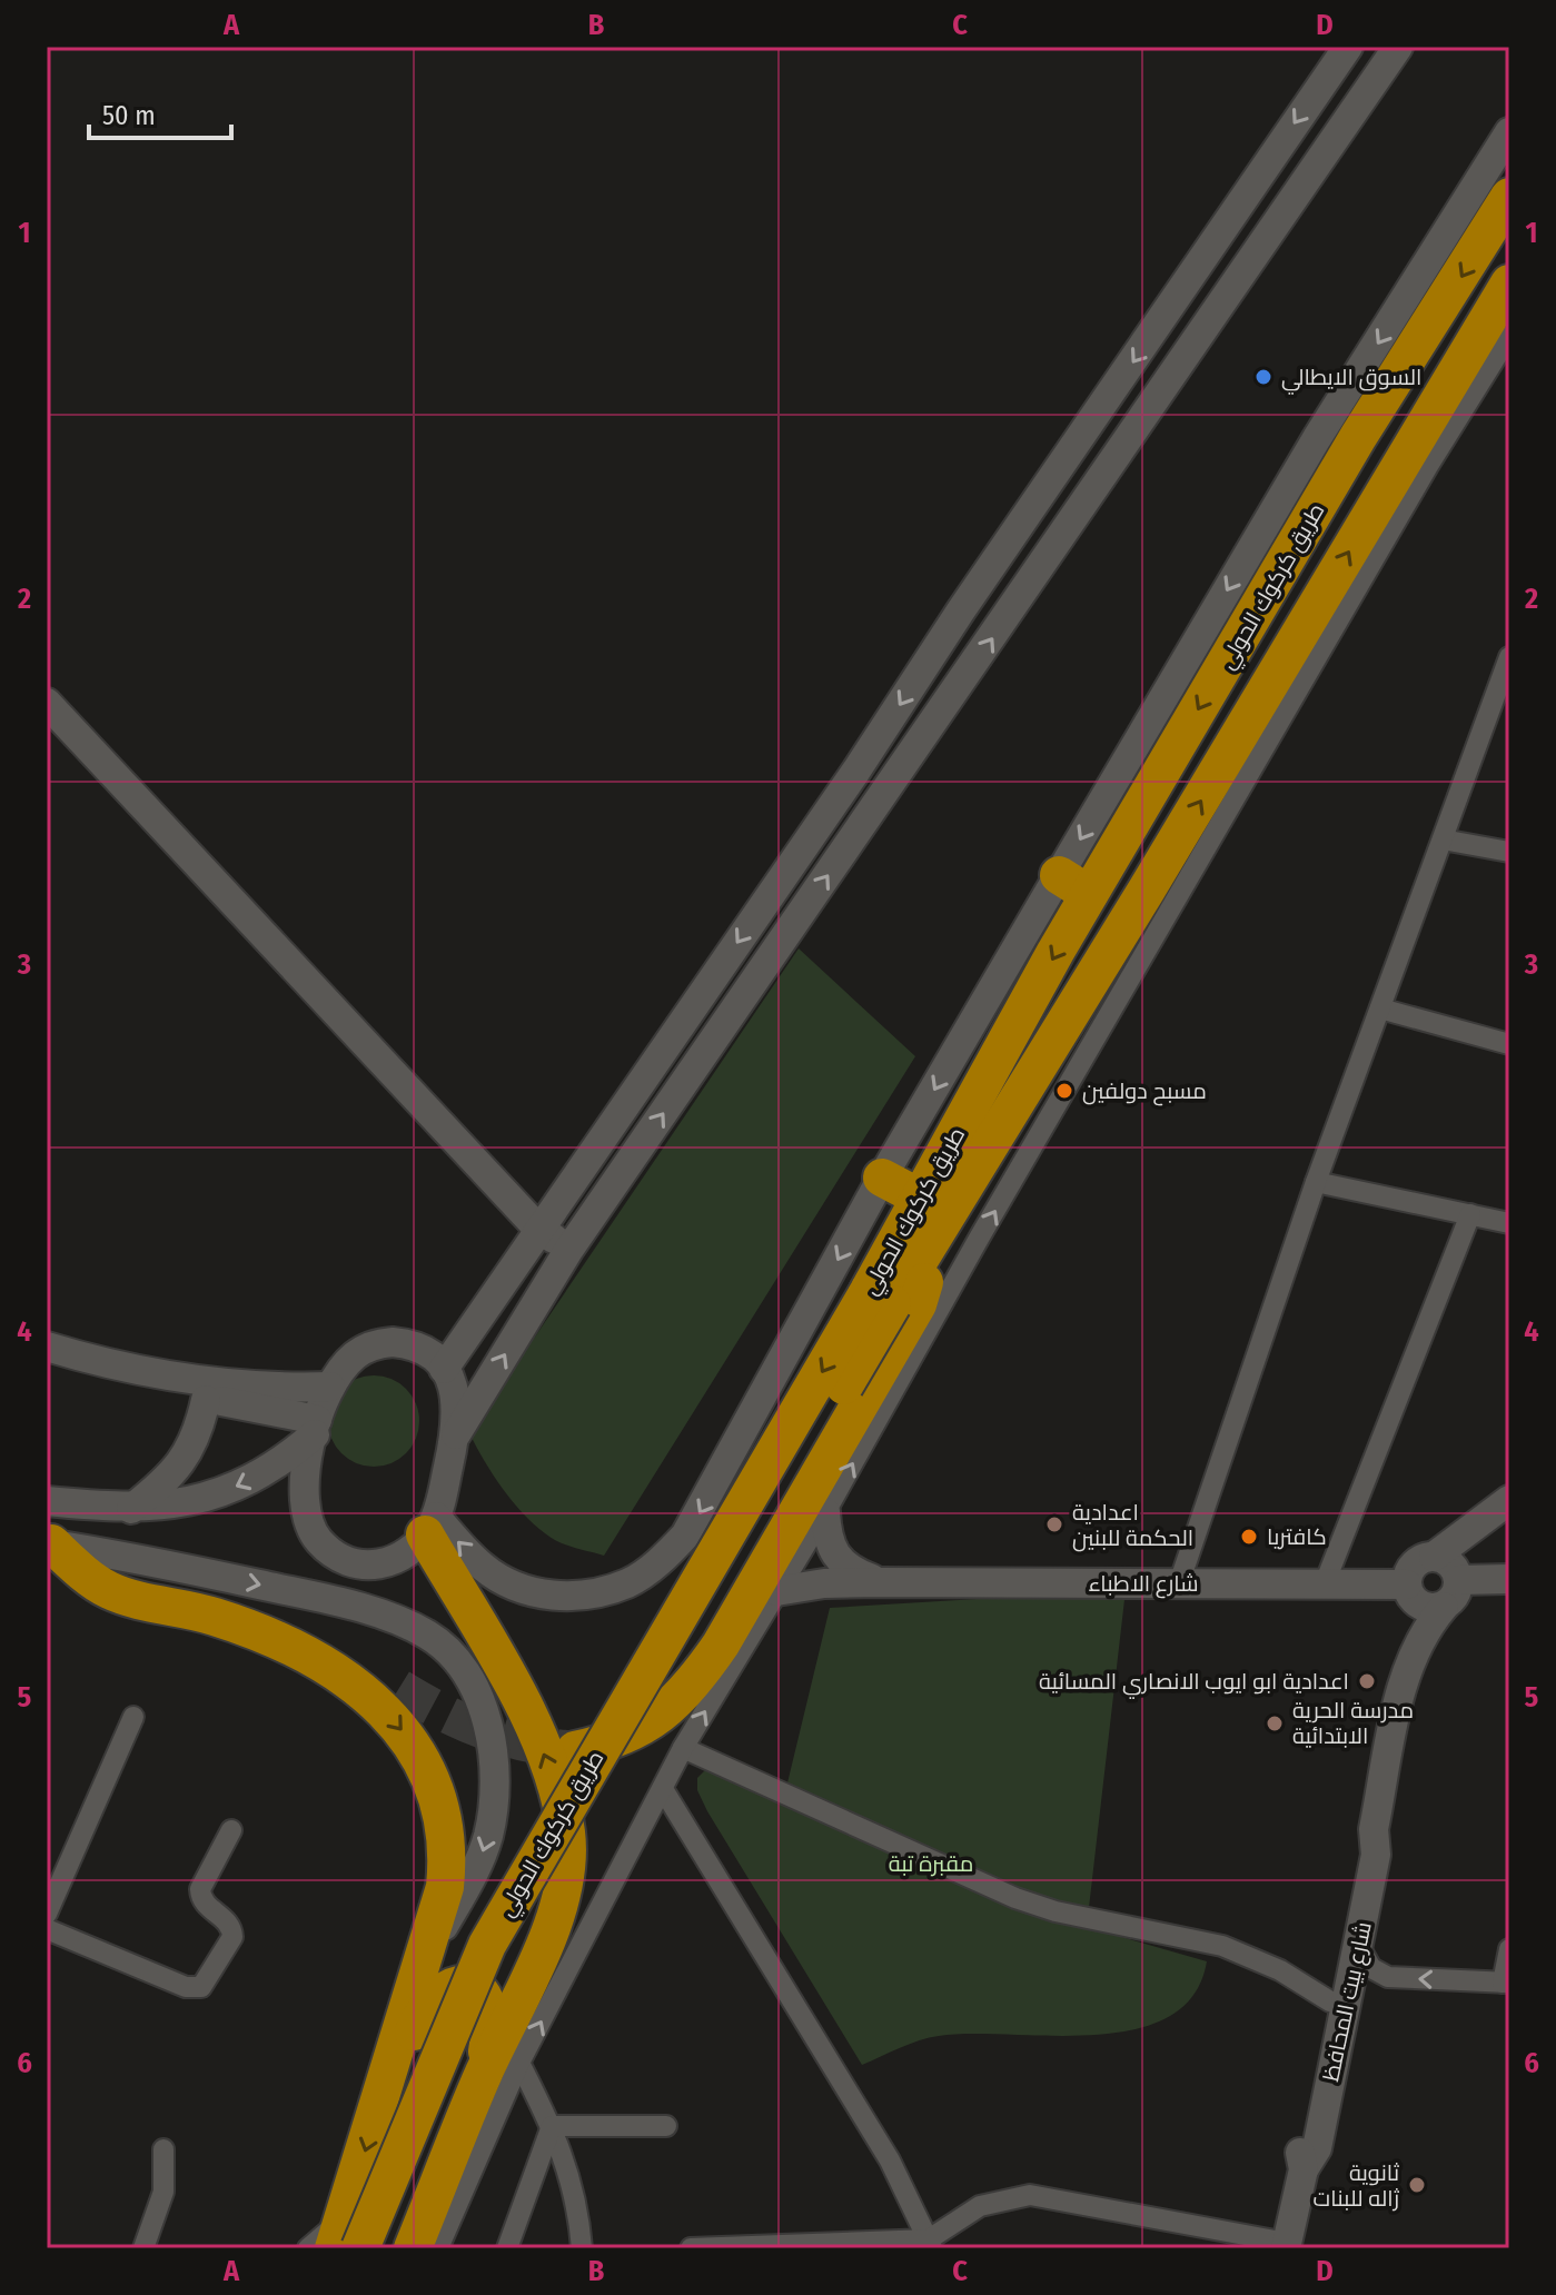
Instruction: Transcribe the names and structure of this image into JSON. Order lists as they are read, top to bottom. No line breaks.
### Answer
{"streets":{"highway":["طريق كركوك الحولي"],"main road":["شارع الاطباء","شارع بيت المحافظ"]},"crossings":[["شارع الاطباء","شارع بيت المحافظ"]],"parks":["مقبرة تبة"],"places":["السوق الايطالي","مسبح دولفين","اعدادية الحكمة للبنين","کافتریا","اعدادية ابو ايوب الانصاري المسائية","مدرسة الحرية الابتدائية","ثانوية ژاله للبنات"],"scale_bar":"50 m","grid":{"columns":["A","B","C","D"],"rows":["1","2","3","4","5","6"]}}
